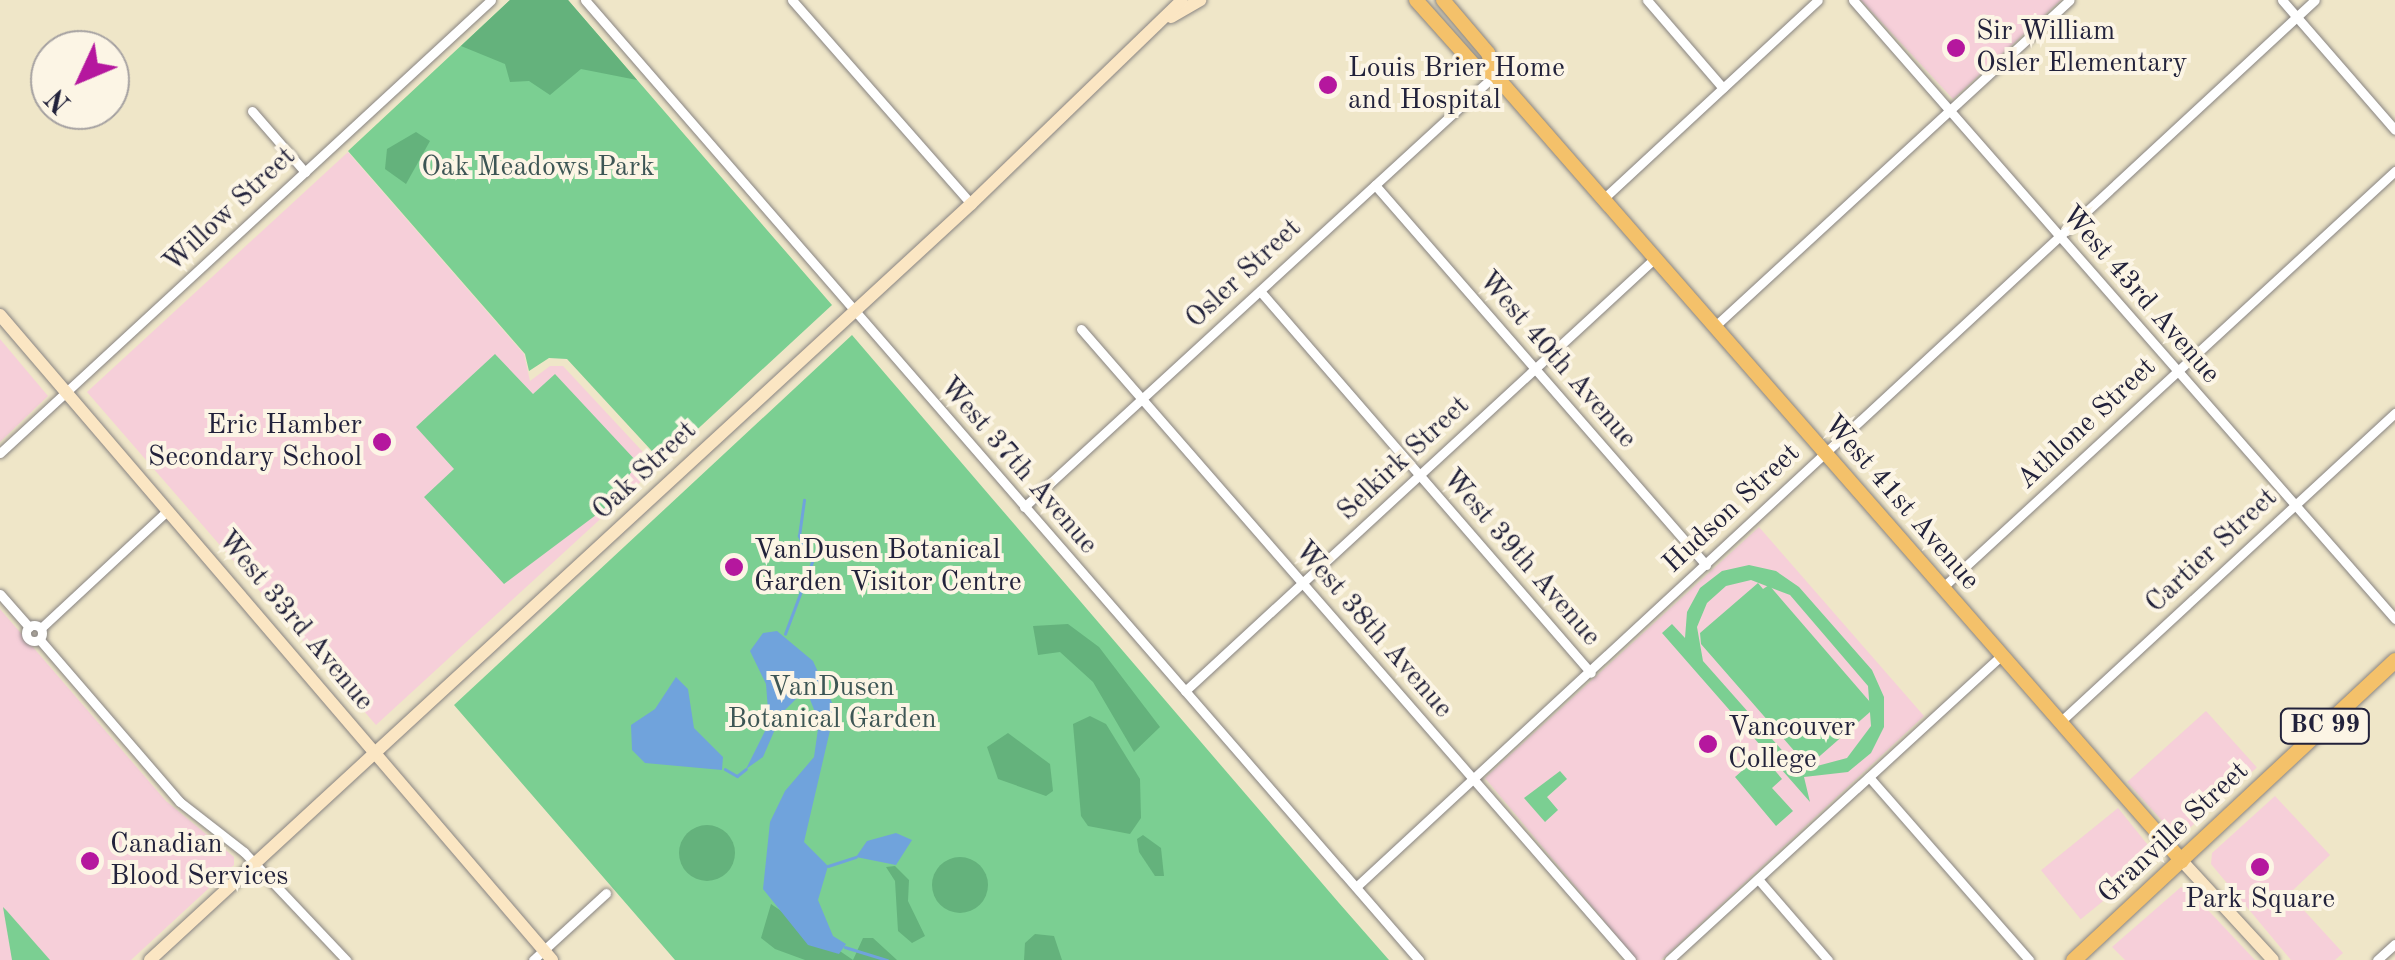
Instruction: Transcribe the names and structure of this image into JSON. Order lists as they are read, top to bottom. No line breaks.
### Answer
{"streets":{"highway":["BC 99","Granville Street"],"main road":["Oak Street","West 41st Avenue","West 33rd Avenue"],"street":["Willow Street","Osler Street","West 43rd Avenue","West 40th Avenue","Athlone Street","Selkirk Street","West 37th Avenue","Hudson Street","Cartier Street","West 39th Avenue","West 38th Avenue"]},"crossings":[["Willow Street","West 33rd Avenue"],["Osler Street","West 40th Avenue"],["Osler Street","West 37th Avenue"],["Osler Street","West 41st Avenue"],["Osler Street","West 39th Avenue"],["Osler Street","West 38th Avenue"],["West 43rd Avenue","Athlone Street"],["West 43rd Avenue","Hudson Street"],["West 43rd Avenue","Cartier Street"],["West 40th Avenue","Selkirk Street"],["West 40th Avenue","Hudson Street"],["Athlone Street","West 41st Avenue"],["Selkirk Street","West 37th Avenue"],["Selkirk Street","West 41st Avenue"],["Selkirk Street","West 39th Avenue"],["Selkirk Street","West 38th Avenue"],["West 37th Avenue","Oak Street"],["West 37th Avenue","Hudson Street"],["Oak Street","West 33rd Avenue"],["West 41st Avenue","Hudson Street"],["West 41st Avenue","Cartier Street"],["West 41st Avenue","Granville Street"],["Hudson Street","West 39th Avenue"],["Hudson Street","West 38th Avenue"]],"parks":["Oak Meadows Park","VanDusen Botanical Garden"],"places":["Sir William Osler Elementary","Louis Brier Home and Hospital","Eric Hamber Secondary School","VanDusen Botanical Garden Visitor Centre","Vancouver College","Canadian Blood Services","Park Square"],"north":"bottom left"}
